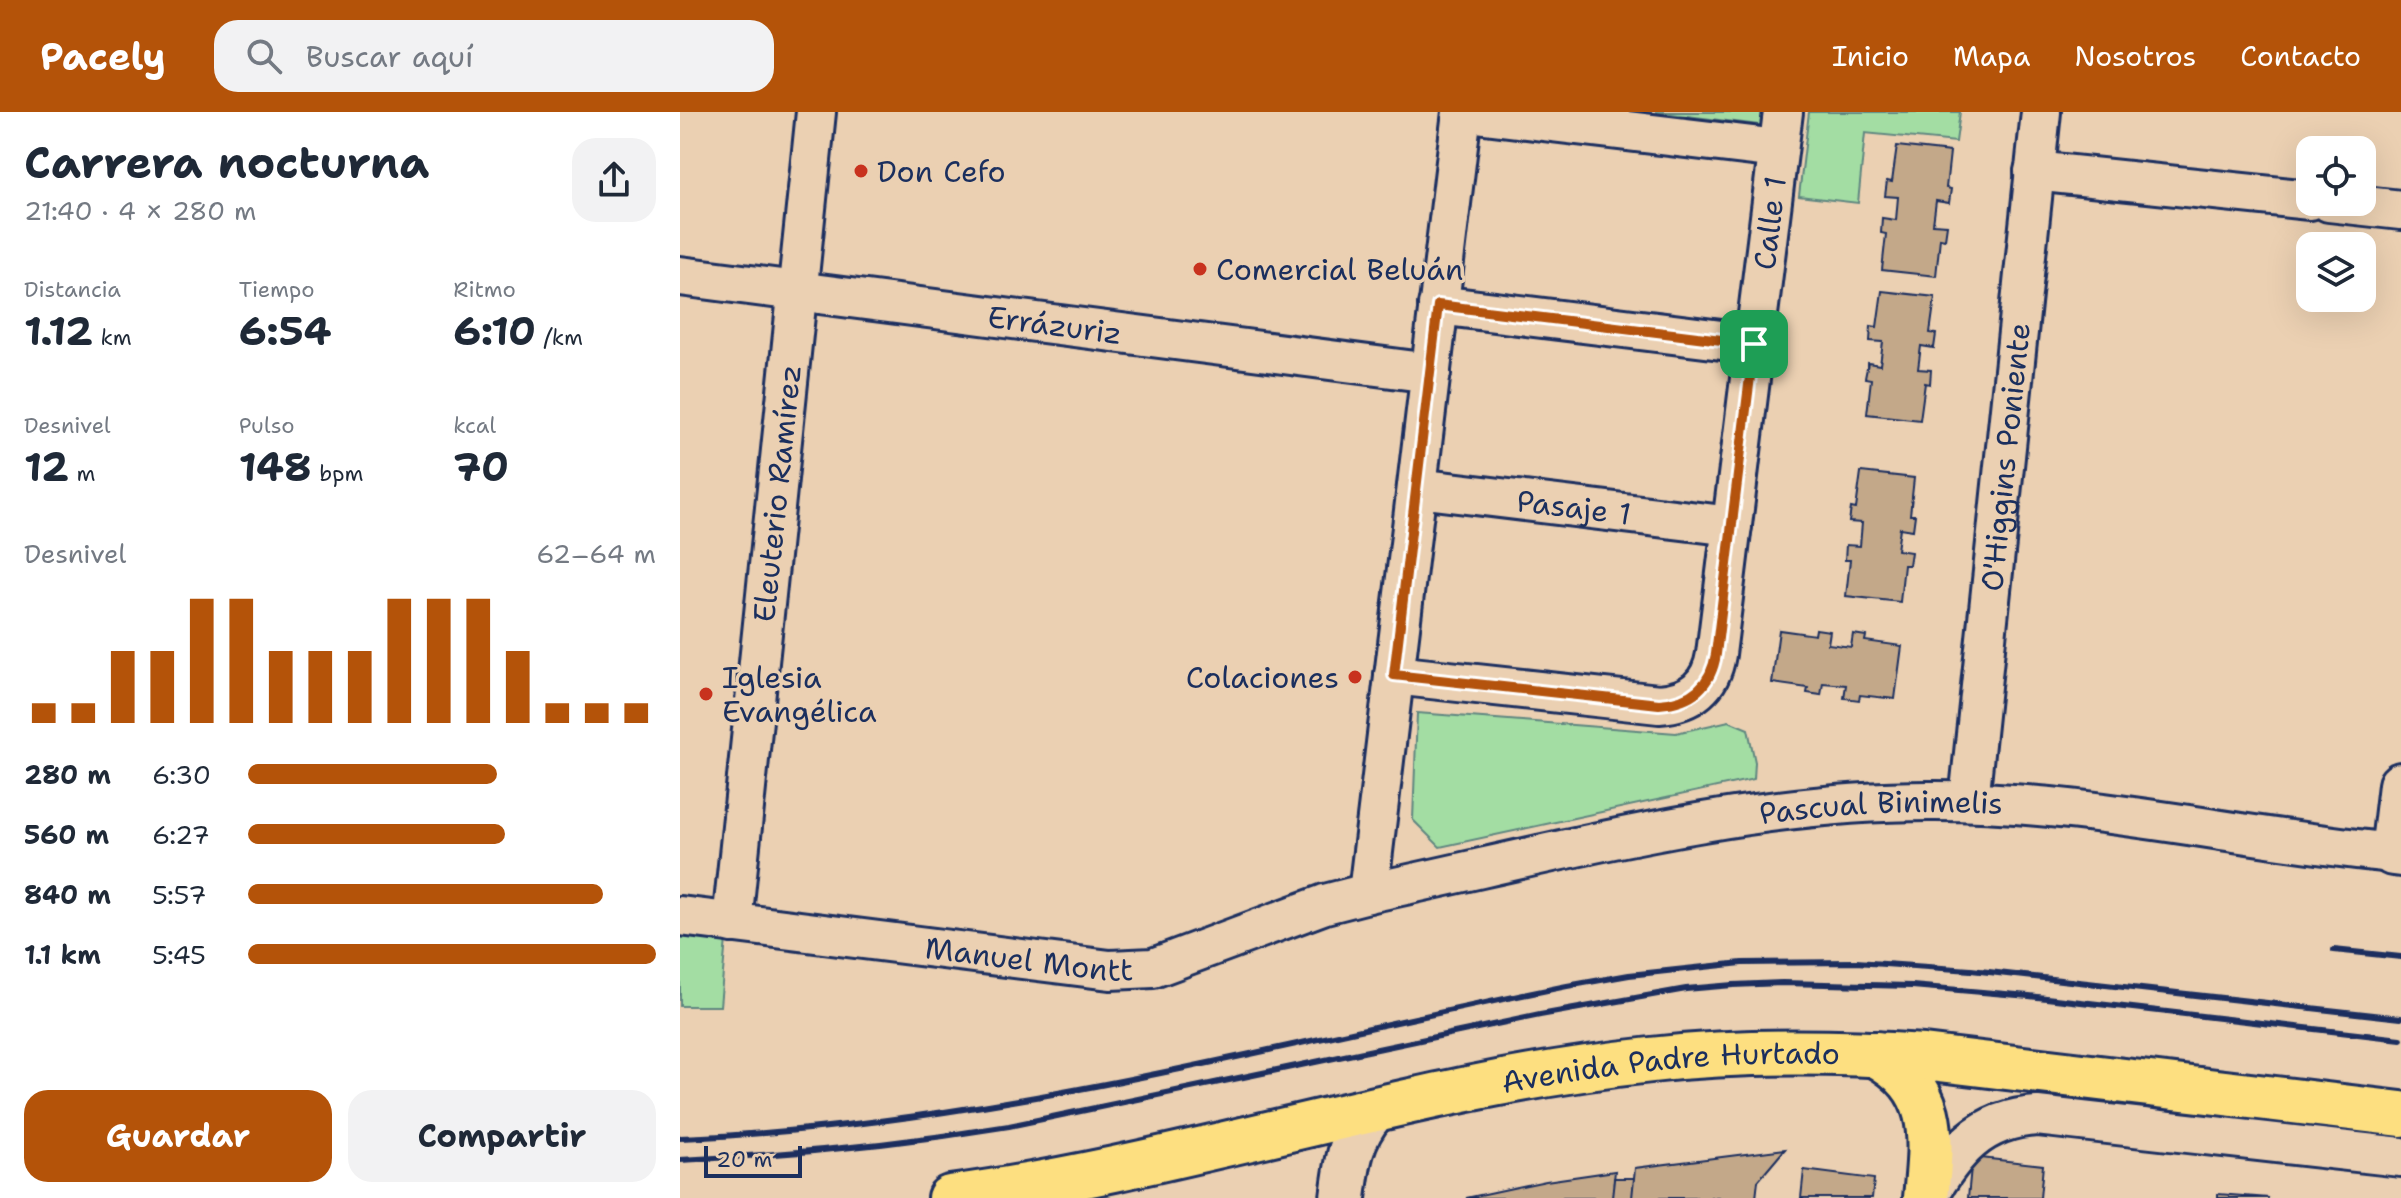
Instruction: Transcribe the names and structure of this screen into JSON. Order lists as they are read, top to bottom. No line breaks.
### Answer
{"streets":{"main road":["Avenida Padre Hurtado"],"street":["Calle 1","Errázuriz","O'Higgins Poniente","Eleuterio Ramírez","Pasaje 1","Pascual Binimelis","Manuel Montt"]},"crossings":[["Calle 1","Pasaje 1"],["Errázuriz","Eleuterio Ramírez"],["O'Higgins Poniente","Pascual Binimelis"],["Eleuterio Ramírez","Manuel Montt"],["Pascual Binimelis","Manuel Montt"]],"places":["Don Cefo","Comercial Beluán","Colaciones","Iglesia Evangélica"],"scale_bar":"20 m","page":{"header":"Pacely","search":"Buscar aquí","nav":["Inicio","Mapa","Nosotros","Contacto"],"heading":["Carrera nocturna","21:40 · 4 × 280 m"],"stats":[["Distancia","1.12 km"],["Tiempo","6:54"],["Ritmo","6:10 /km"],["Desnivel","12 m"],["Pulso","148 bpm"],["kcal","70"]],"chart":["Desnivel","62–64 m"],"list":[{"name":"280 m","note":"6:30"},{"name":"560 m","note":"6:27"},{"name":"840 m","note":"5:57"},{"name":"1.1 km","note":"5:45"}],"buttons":["Guardar","Compartir"],"scale":"20 m"}}
